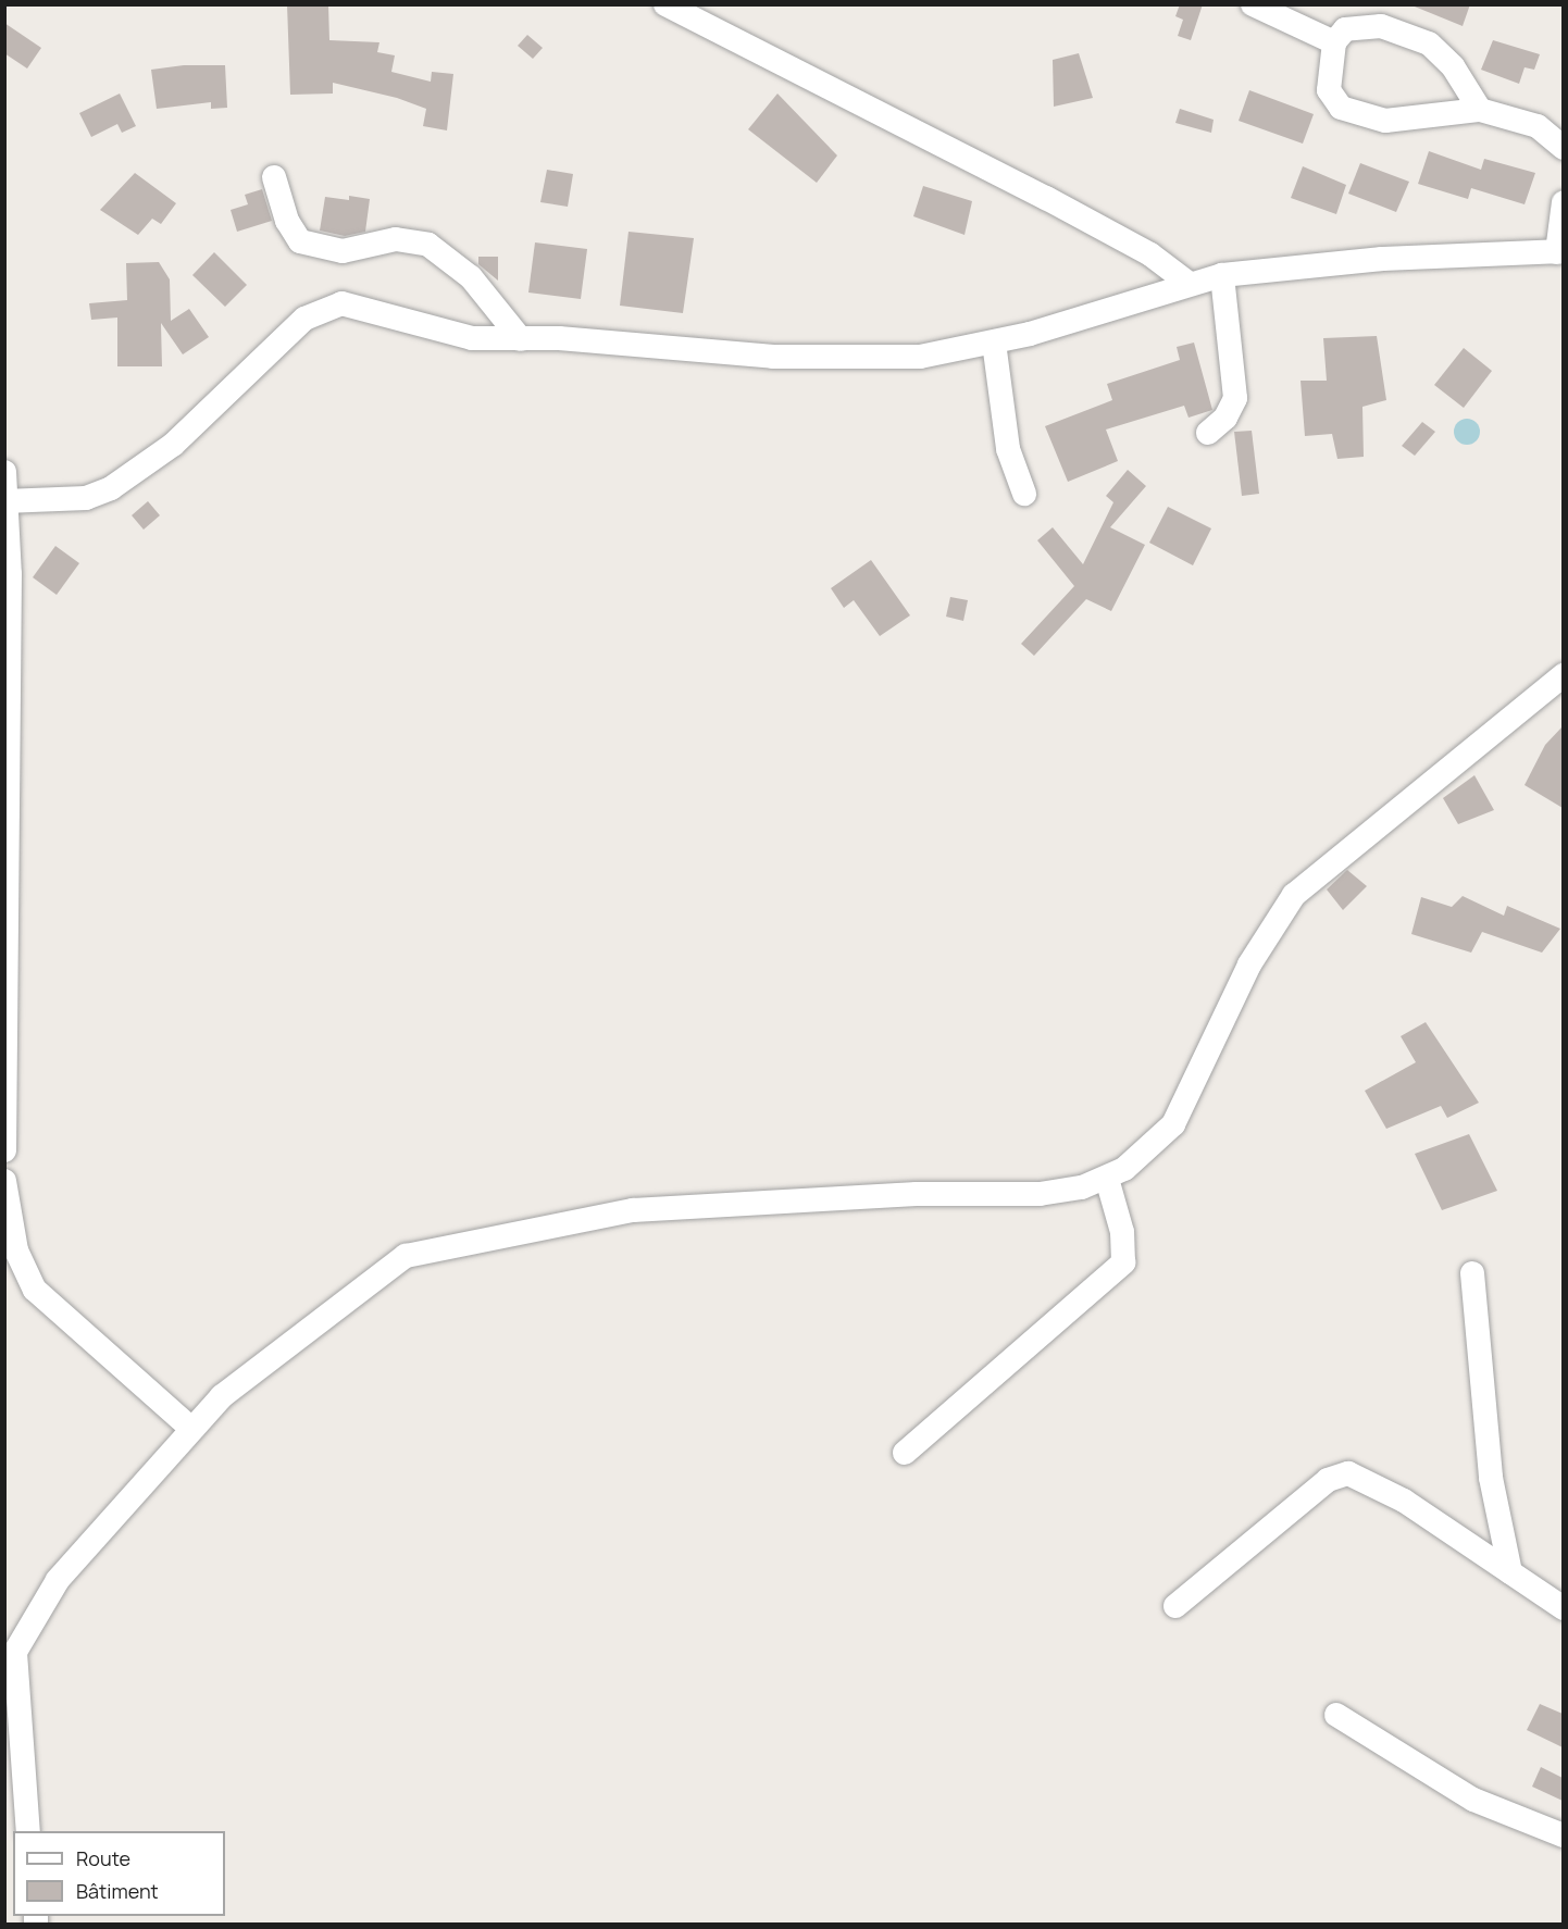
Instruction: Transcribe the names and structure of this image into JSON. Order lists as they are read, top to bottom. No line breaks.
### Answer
{"legend":["Route","Bâtiment"]}
